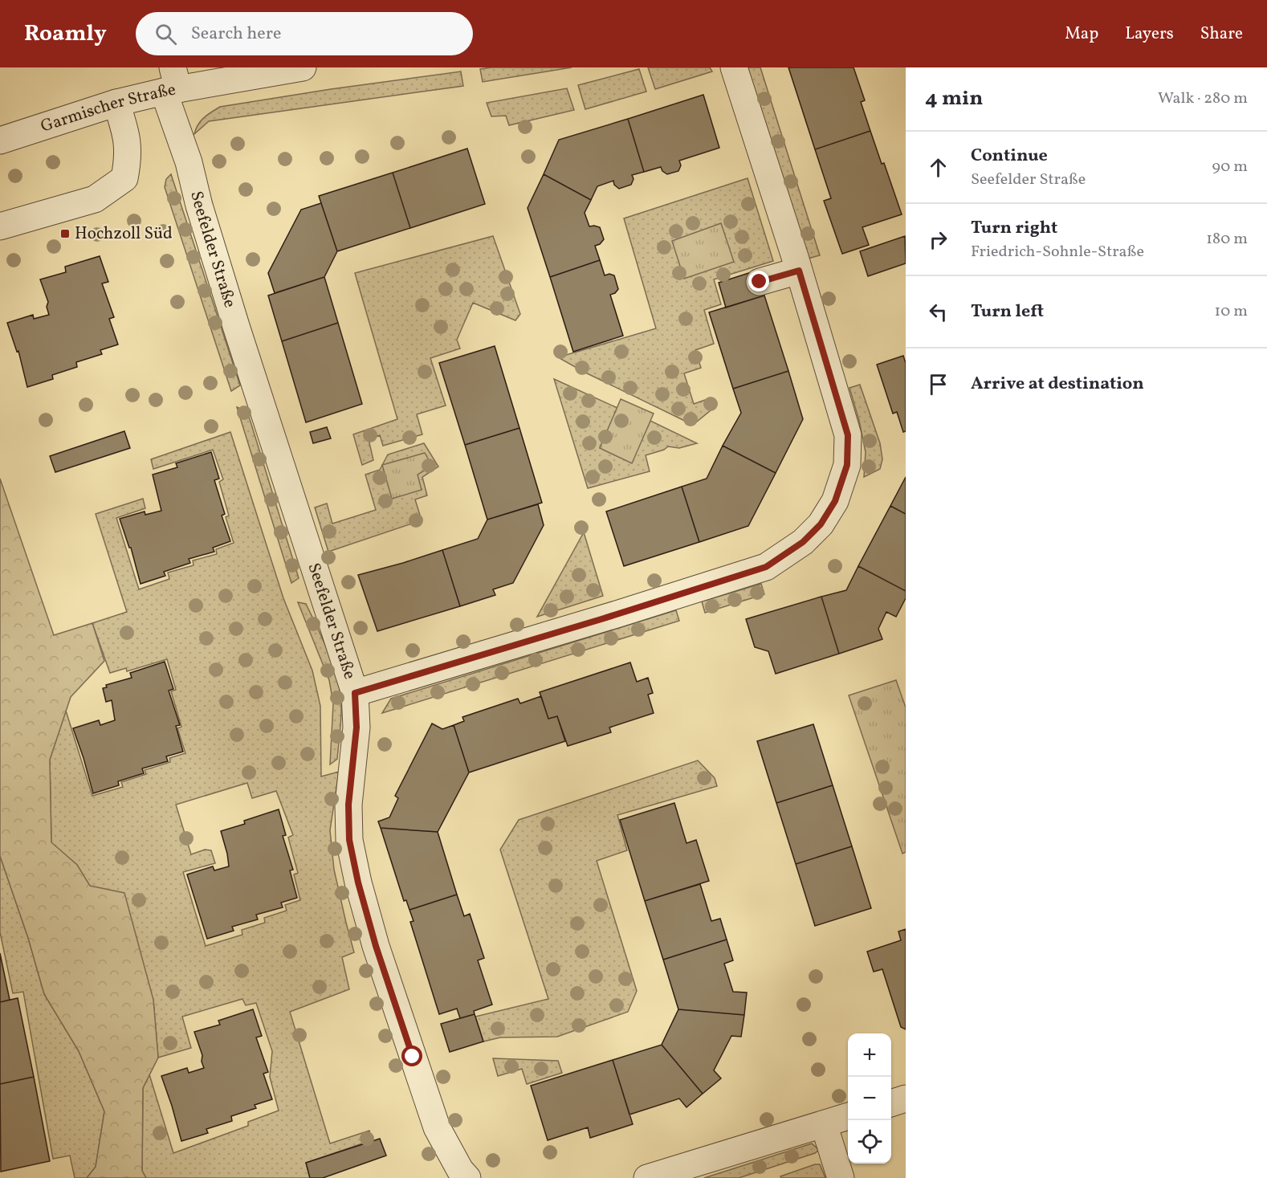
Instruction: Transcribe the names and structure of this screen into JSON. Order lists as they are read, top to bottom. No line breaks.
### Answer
{"streets":{"street":["Garmischer Straße","Seefelder Straße"]},"crossings":[["Garmischer Straße","Seefelder Straße"]],"places":{"transit":["Hochzoll Süd"]},"page":{"header":"Roamly","search":"Search here","nav":["Map","Layers","Share"],"heading":["4 min","Walk · 280 m"],"list":[["Continue","Seefelder Straße","90 m"],["Turn right","Friedrich-Sohnle-Straße","180 m"],["Turn left","10 m"],"Arrive at destination"],"map_buttons":["+","−"]}}
